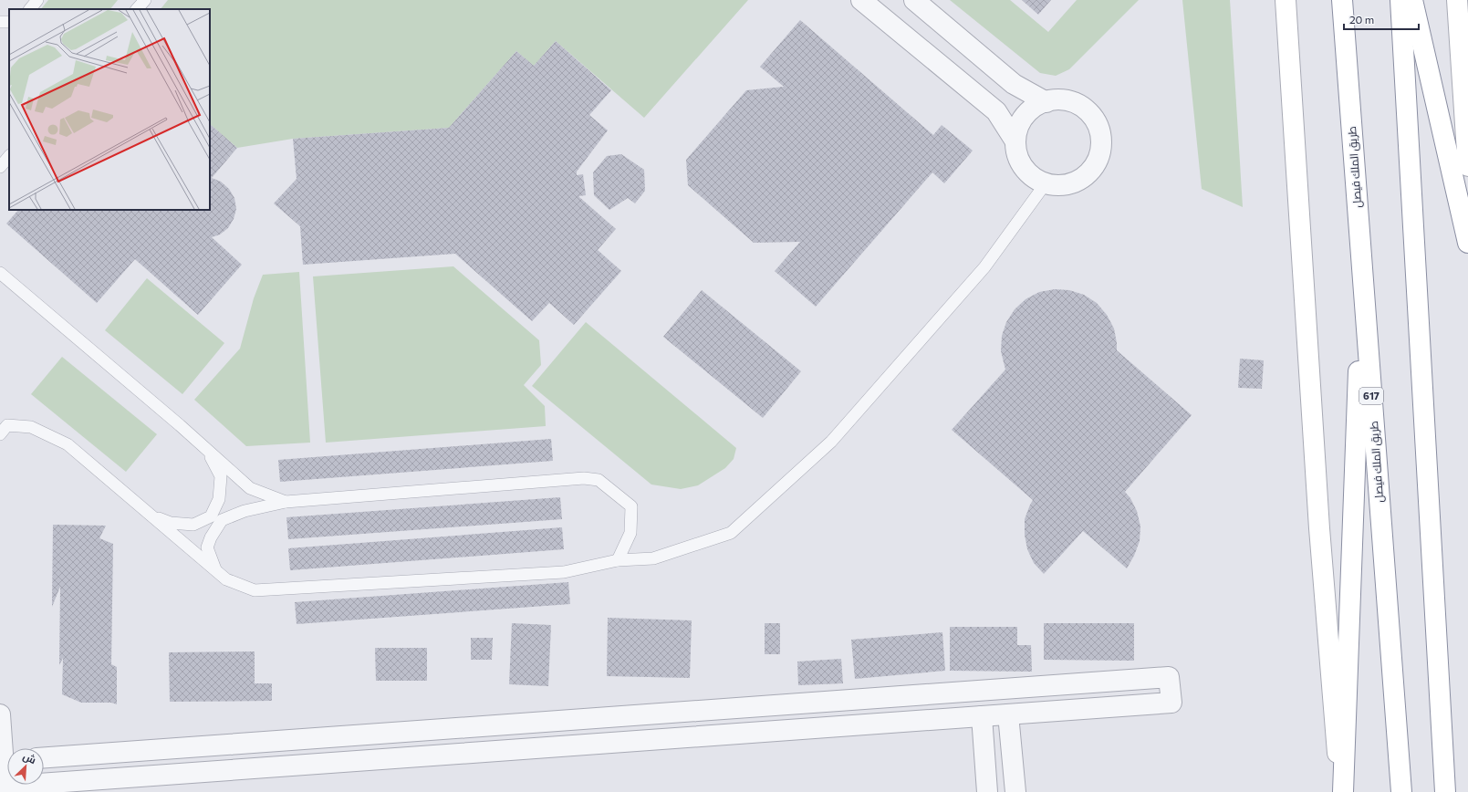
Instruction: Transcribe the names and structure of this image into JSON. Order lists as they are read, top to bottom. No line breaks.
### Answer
{"streets":{"main road":["طريق الملك فيصل","617"]},"scale_bar":"20 m","north":"top right"}
